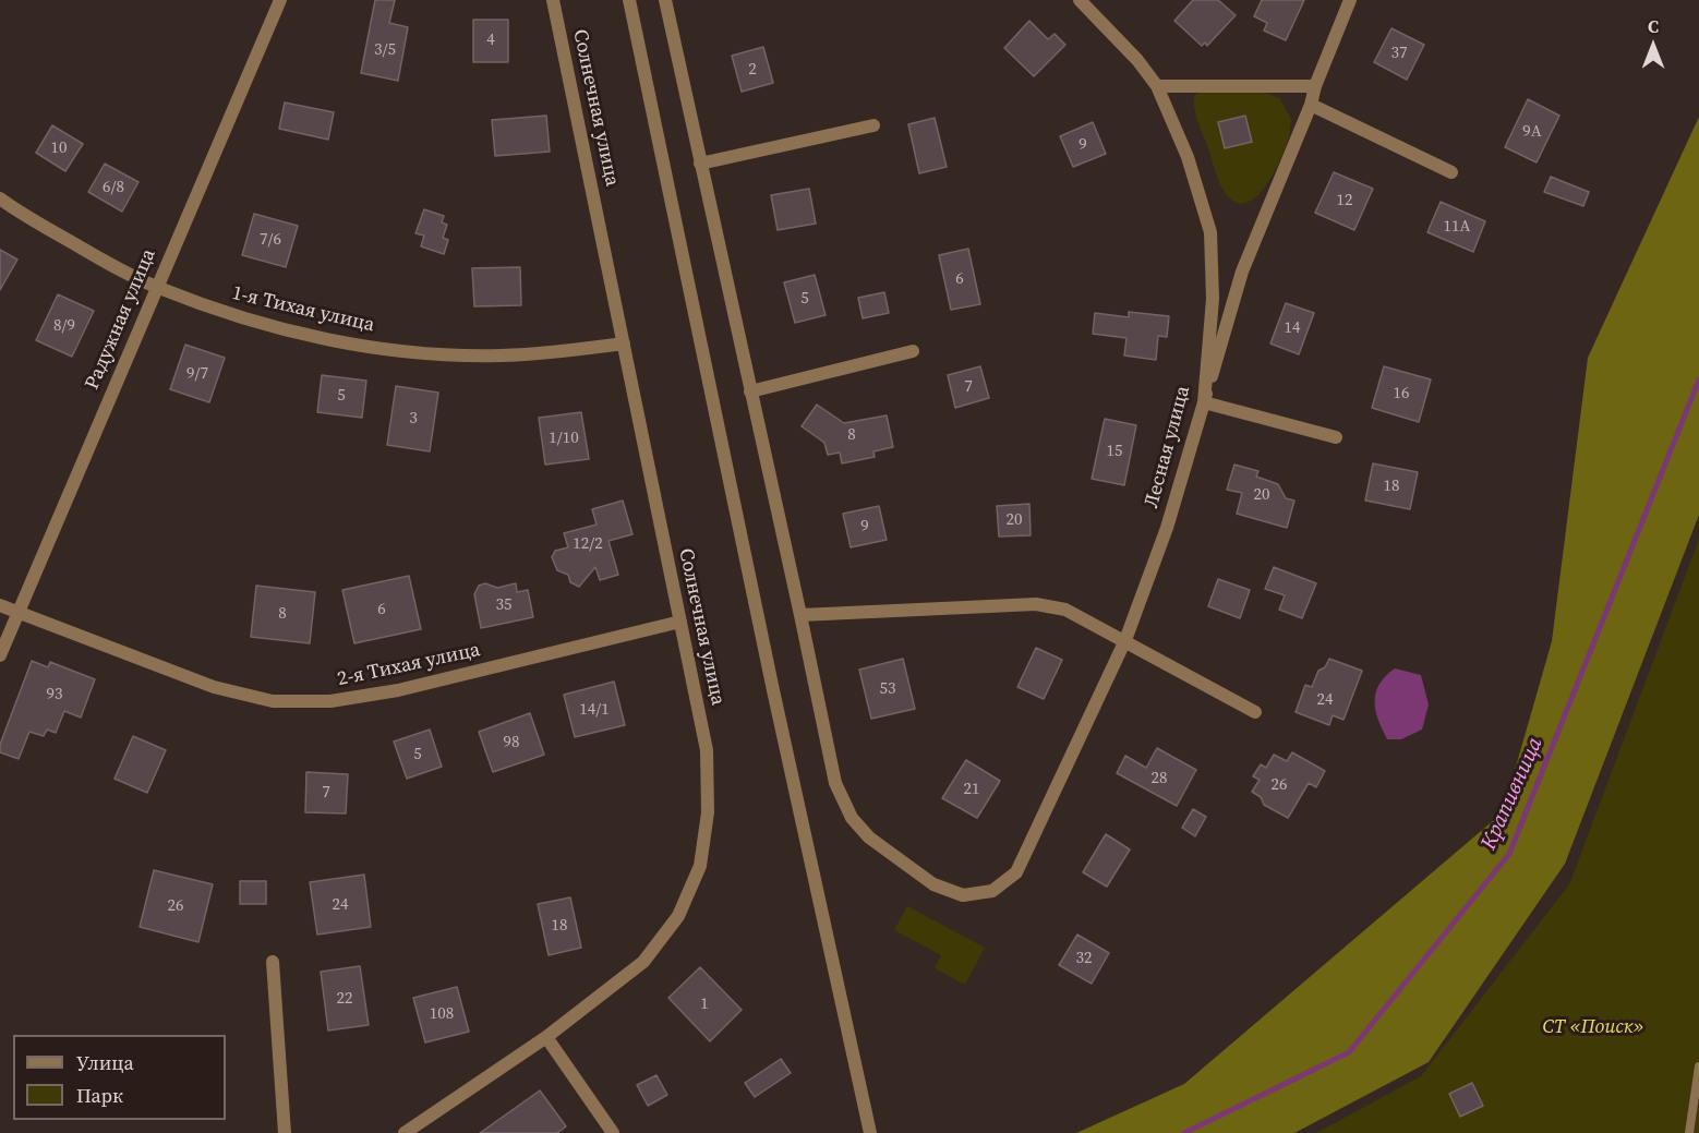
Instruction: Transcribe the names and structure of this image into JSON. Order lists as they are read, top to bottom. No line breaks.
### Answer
{"streets":{"street":["Солнечная улица","1-я Тихая улица","Радужная улица","Лесная улица","2-я Тихая улица"]},"crossings":[["Солнечная улица","1-я Тихая улица"],["Солнечная улица","2-я Тихая улица"],["1-я Тихая улица","Радужная улица"],["Радужная улица","2-я Тихая улица"]],"water":["Крапивница"],"parks":["СТ «Поиск»"],"house_numbers":["4","3/5","37","2","9А","9","10","6/8","12","11А","7/6","6","5","8/9","14","9/7","7","16","5","3","8","1/10","15","18","20","20","9","12/2","35","6","8","53","93","24","14/1","98","5","28","26","21","7","24","26","18","32","22","1","108"],"legend":["Улица","Парк"],"north":"top"}
